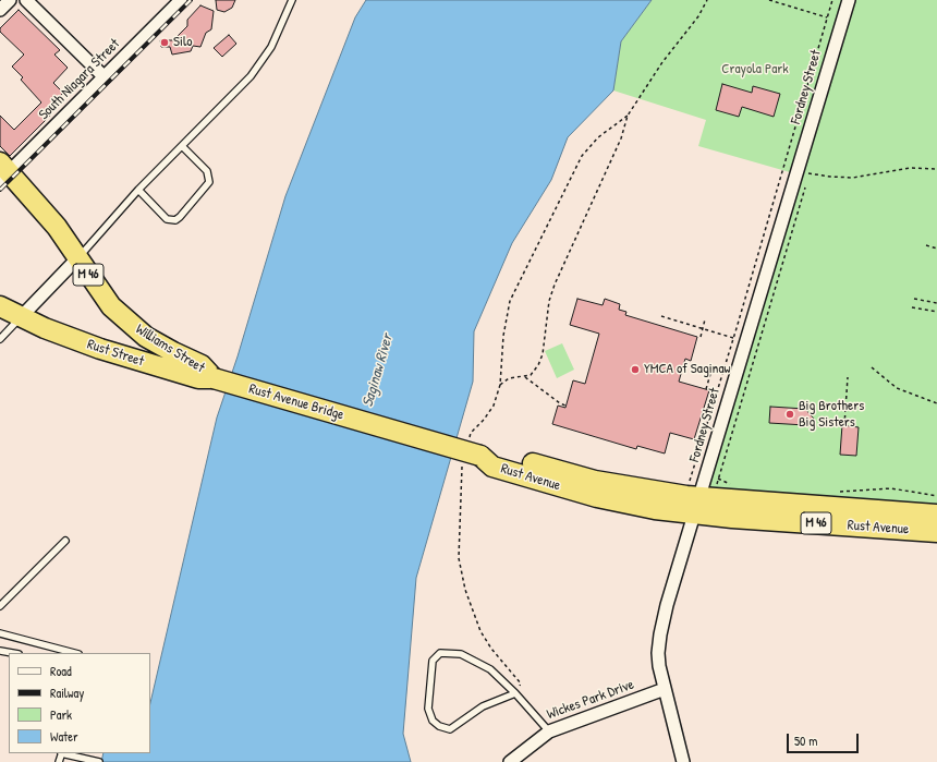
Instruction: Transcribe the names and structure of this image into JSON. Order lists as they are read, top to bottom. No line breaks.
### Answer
{"streets":{"highway":["M 46","Williams Street","Rust Street","Rust Avenue Bridge","Rust Avenue"],"street":["South Niagara Street","Fordney Street","Wickes Park Drive"]},"crossings":[["South Niagara Street","Williams Street"],["Fordney Street","Rust Avenue"],["Fordney Street","Wickes Park Drive"],["M 46","Rust Street"],["Williams Street","Rust Street"],["Williams Street","Rust Avenue Bridge"],["Rust Street","Rust Avenue Bridge"],["Rust Avenue Bridge","Rust Avenue"]],"water":["Saginaw River"],"parks":["Crayola Park"],"places":["Silo","YMCA of Saginaw","Big Brothers Big Sisters"],"legend":["Road","Railway","Park","Water"],"scale_bar":"50 m"}
